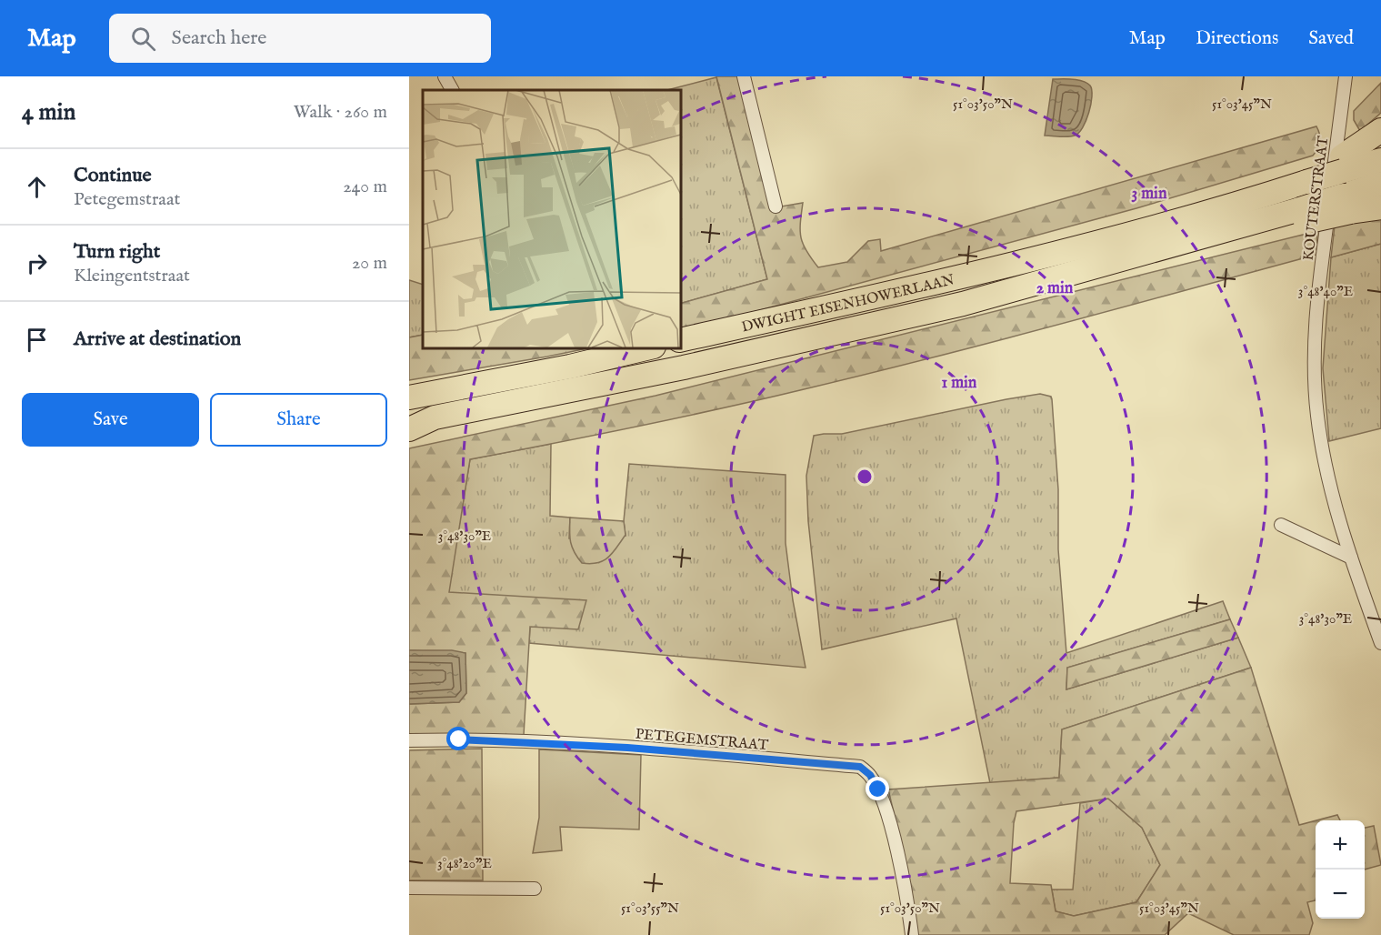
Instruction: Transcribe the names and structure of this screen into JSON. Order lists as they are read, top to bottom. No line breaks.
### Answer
{"streets":{"highway":["DWIGHT EISENHOWERLAAN"],"street":["KOUTERSTRAAT","PETEGEMSTRAAT"]},"page":{"header":"Map","search":"Search here","nav":["Map","Directions","Saved"],"heading":["4 min","Walk · 260 m"],"list":[["Continue","Petegemstraat","240 m"],["Turn right","Kleingentstraat","20 m"],"Arrive at destination"],"buttons":["Save","Share"],"map_buttons":["+","−"]},"coordinates":["51°03'50\"N","51°03'45\"N","3°48'40\"E","3°48'30\"E","3°48'20\"E","51°03'55\"N"],"rings":["3 min","2 min","1 min"]}
